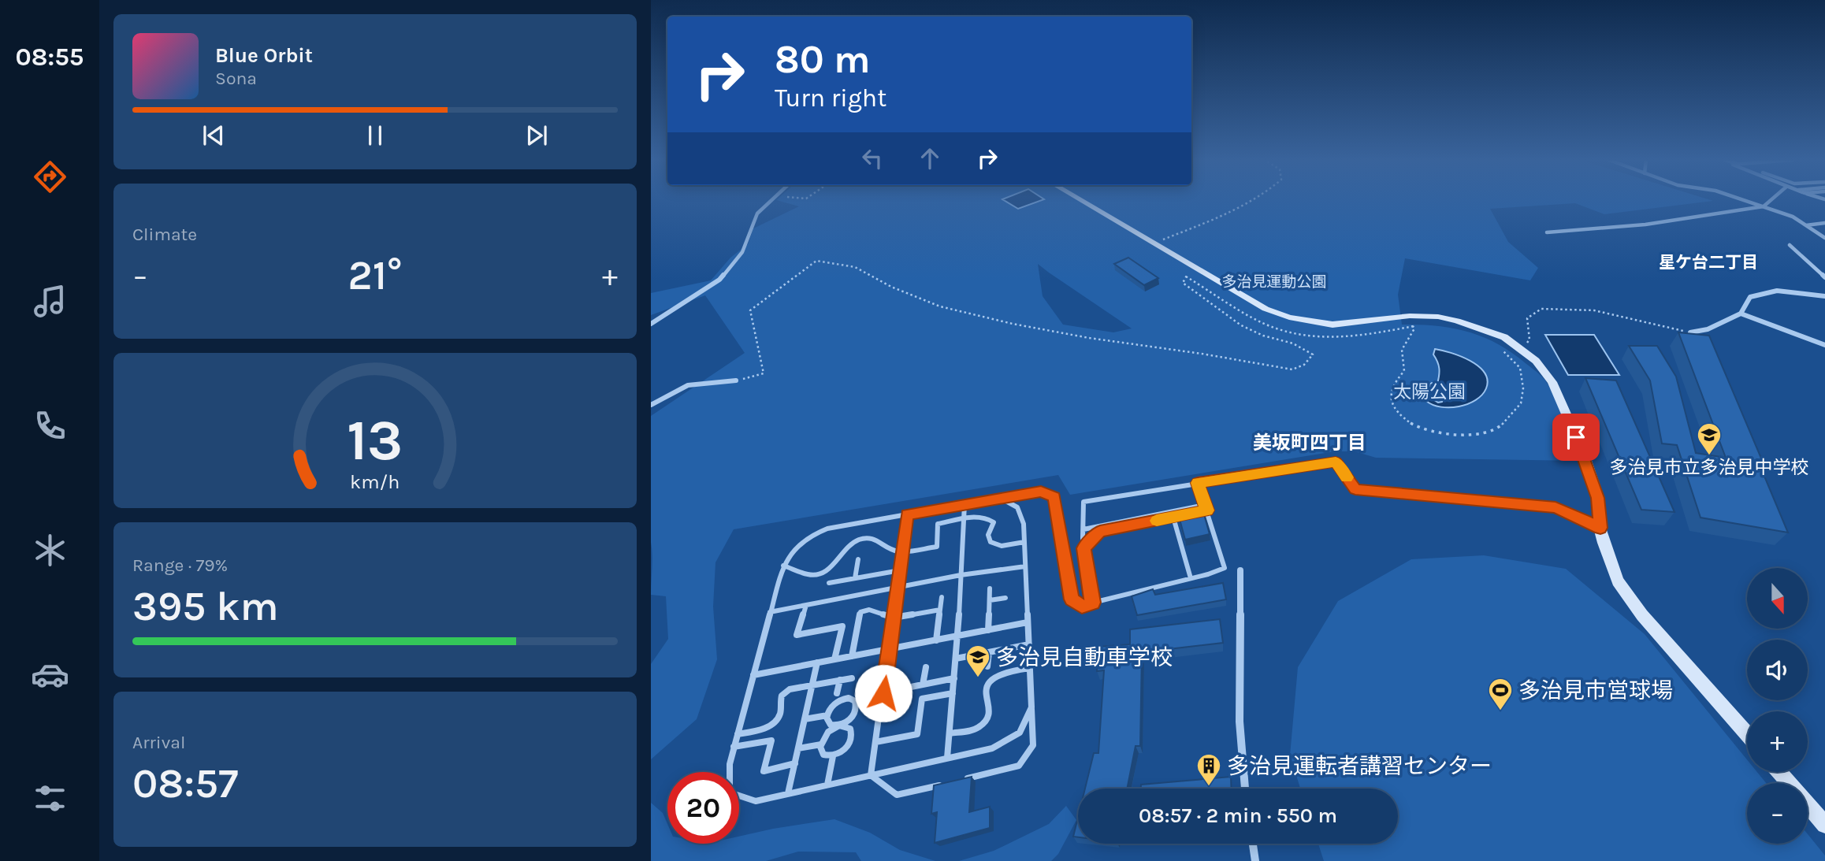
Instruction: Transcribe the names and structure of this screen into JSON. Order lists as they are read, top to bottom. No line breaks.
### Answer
{"districts":["星ケ台二丁目","美坂町四丁目"],"parks":["多治見運動公園","太陽公園"],"places":{"school or university":["多治見市立多治見中学校","多治見自動車学校"],"sports":["多治見市営球場"],"building":["多治見運転者講習センター"]},"north":"bottom","page":{"tabs":"08:55","turn":["80 m","Turn right"],"song":["Blue Orbit","Sona"],"tile":["Climate",["Range · 79%","395 km"],["Arrival","08:57"]],"heat":["−","21°","+"],"map_buttons":["+","−"],"limit":"20","trip":"08:57 · 2 min · 550 m","gauge":["13","km/h"]}}
